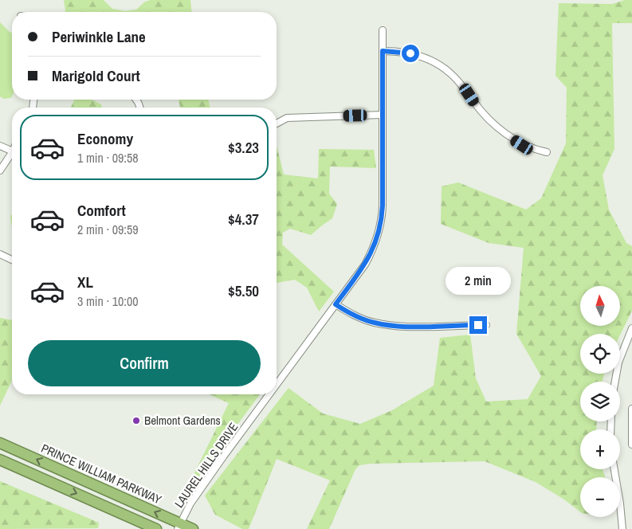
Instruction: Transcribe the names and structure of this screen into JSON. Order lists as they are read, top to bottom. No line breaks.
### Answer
{"streets":{"highway":["PRINCE WILLIAM PARKWAY"],"street":["LAUREL HILLS DRIVE"]},"crossings":[["LAUREL HILLS DRIVE","PRINCE WILLIAM PARKWAY"]],"places":["Belmont Gardens"],"north":"top","page":{"banner":["Periwinkle Lane","Marigold Court"],"list":[{"name":"Economy","note":"1 min · 09:58","value":"$3.23"},{"name":"Comfort","note":"2 min · 09:59","value":"$4.37"},{"name":"XL","note":"3 min · 10:00","value":"$5.50"}],"bubble":"2 min","map_buttons":["+","−"],"buttons":"Confirm"}}
